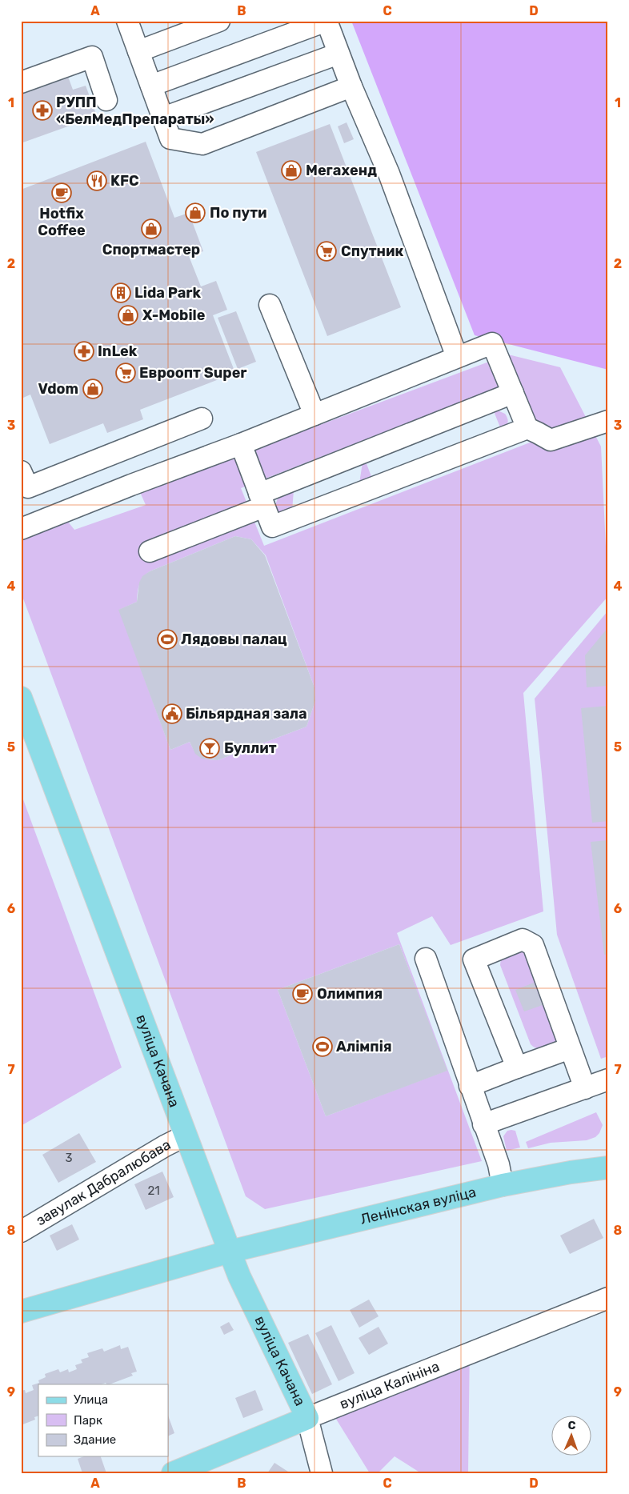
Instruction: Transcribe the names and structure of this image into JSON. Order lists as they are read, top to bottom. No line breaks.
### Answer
{"streets":{"main road":["вуліца Качана","Ленінская вуліца","вуліца Калініна"],"street":["завулак Дабралюбава"]},"crossings":[["вуліца Качана","завулак Дабралюбава"],["вуліца Качана","Ленінская вуліца"],["вуліца Качана","вуліца Калініна"]],"places":{"pharmacy":["РУПП «БелМедПрепараты»","InLek"],"shop":["Мегахенд","По пути","Спортмастер","X-Mobile","Vdom"],"restaurant":["KFC"],"cafe":["Hotfix Coffee","Олимпия"],"supermarket":["Спутник","Евроопт Super"],"building":["Lida Park"],"sports":["Лядовы палац","Алімпія"],"public building":["Більярдная зала"],"bar":["Буллит"]},"house_numbers":["3","21"],"legend":["Улица","Парк","Здание"],"north":"top","grid":{"columns":["A","B","C","D"],"rows":["1","2","3","4","5","6","7","8","9"]}}
